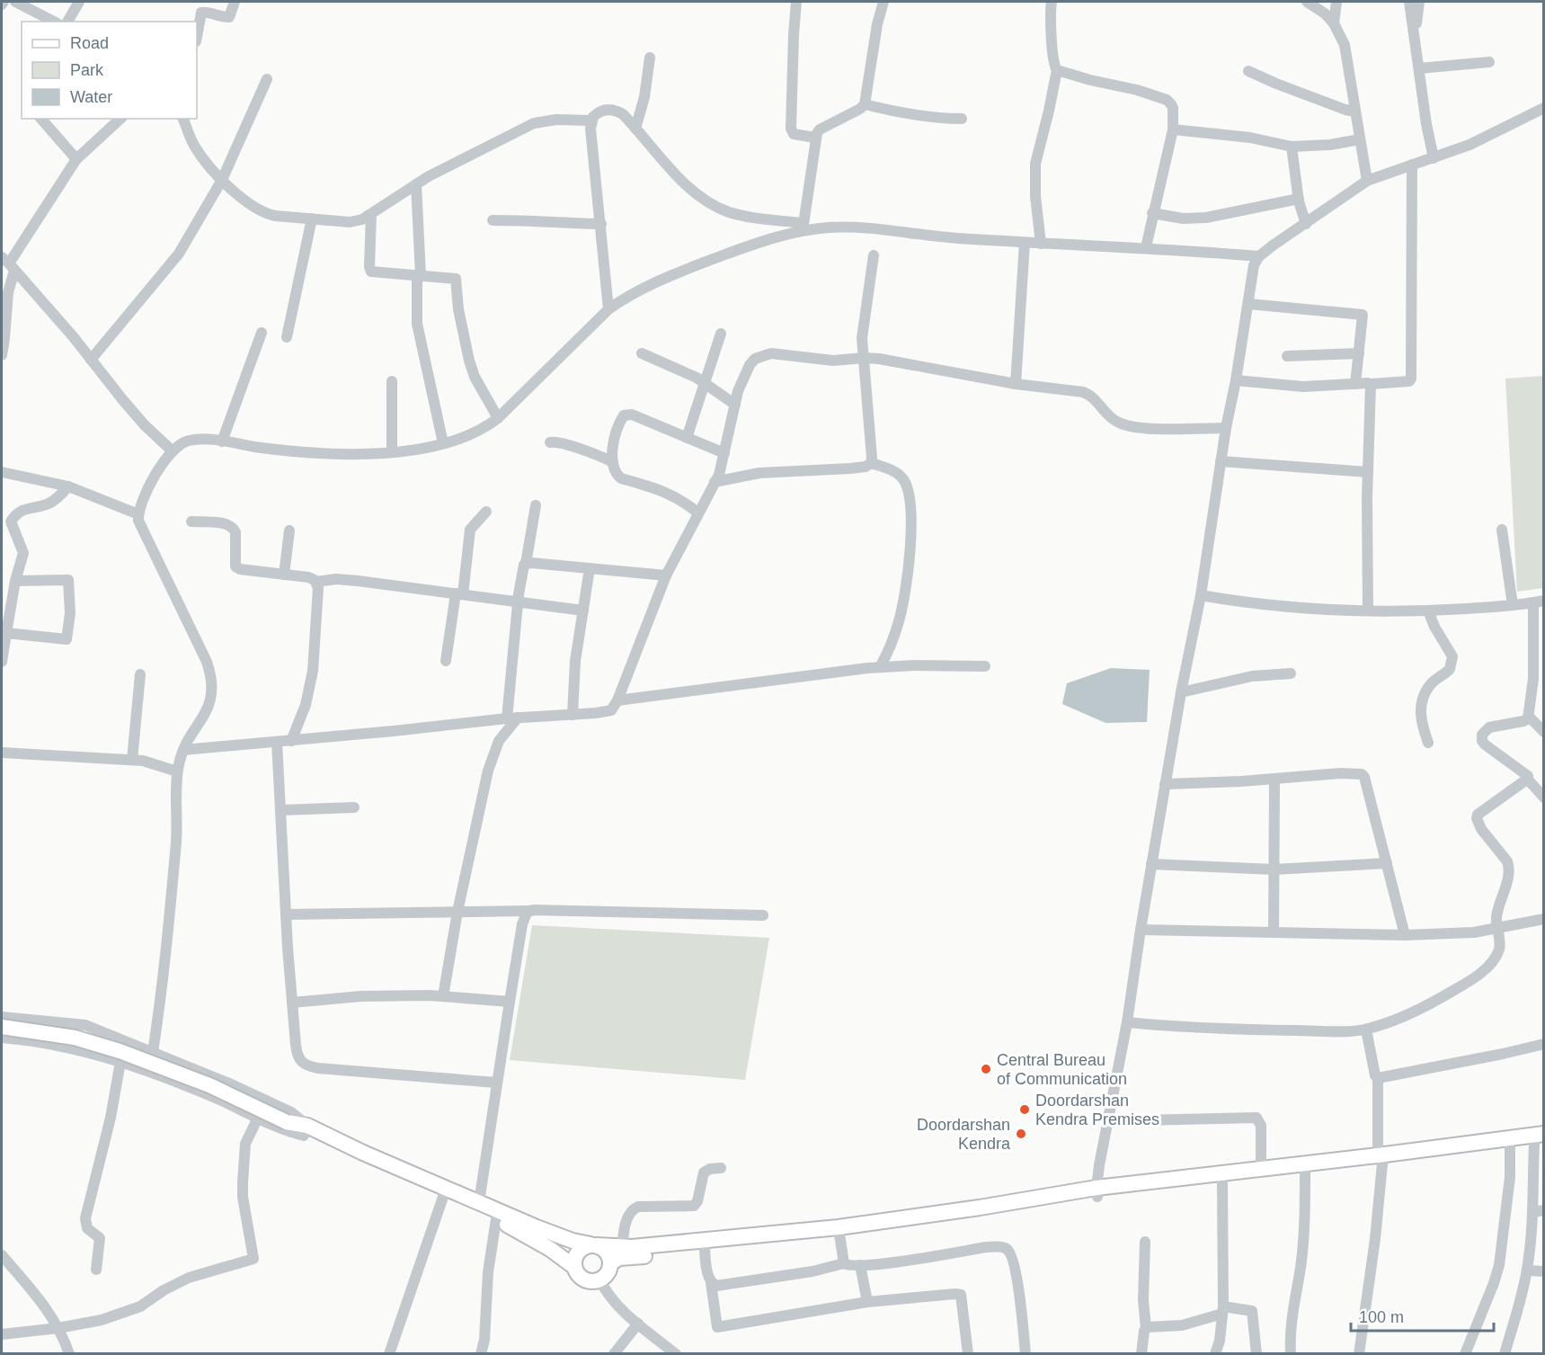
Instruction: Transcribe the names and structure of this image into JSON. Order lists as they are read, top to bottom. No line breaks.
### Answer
{"places":["Central Bureau of Communication","Doordarshan Kendra Premises","Doordarshan Kendra"],"legend":["Road","Park","Water"],"scale_bar":"100 m"}
